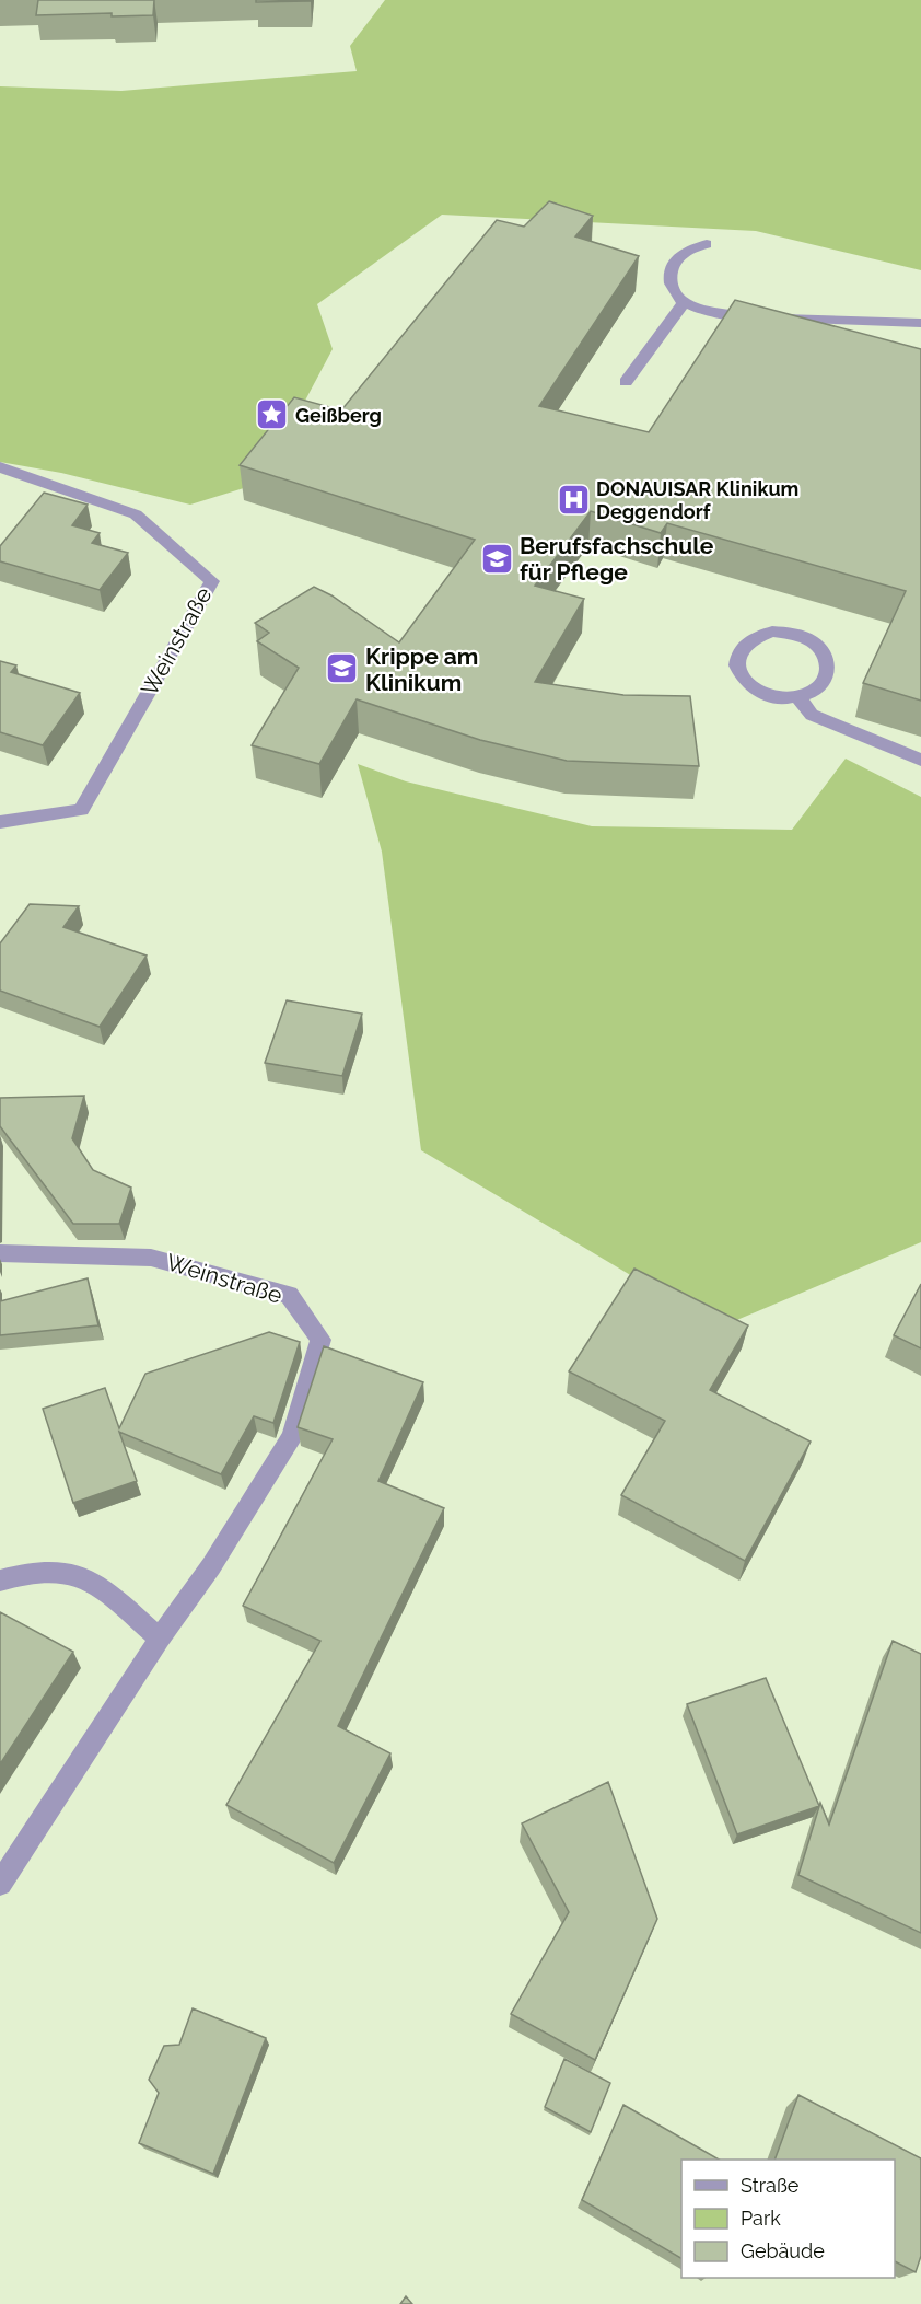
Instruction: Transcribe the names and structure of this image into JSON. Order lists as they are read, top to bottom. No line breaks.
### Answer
{"streets":{"street":["Weinstraße"]},"places":{"place":["Geißberg"],"hospital":["DONAUISAR Klinikum Deggendorf"],"school or university":["Berufsfachschule für Pflege","Krippe am Klinikum"]},"legend":["Straße","Park","Gebäude"]}
